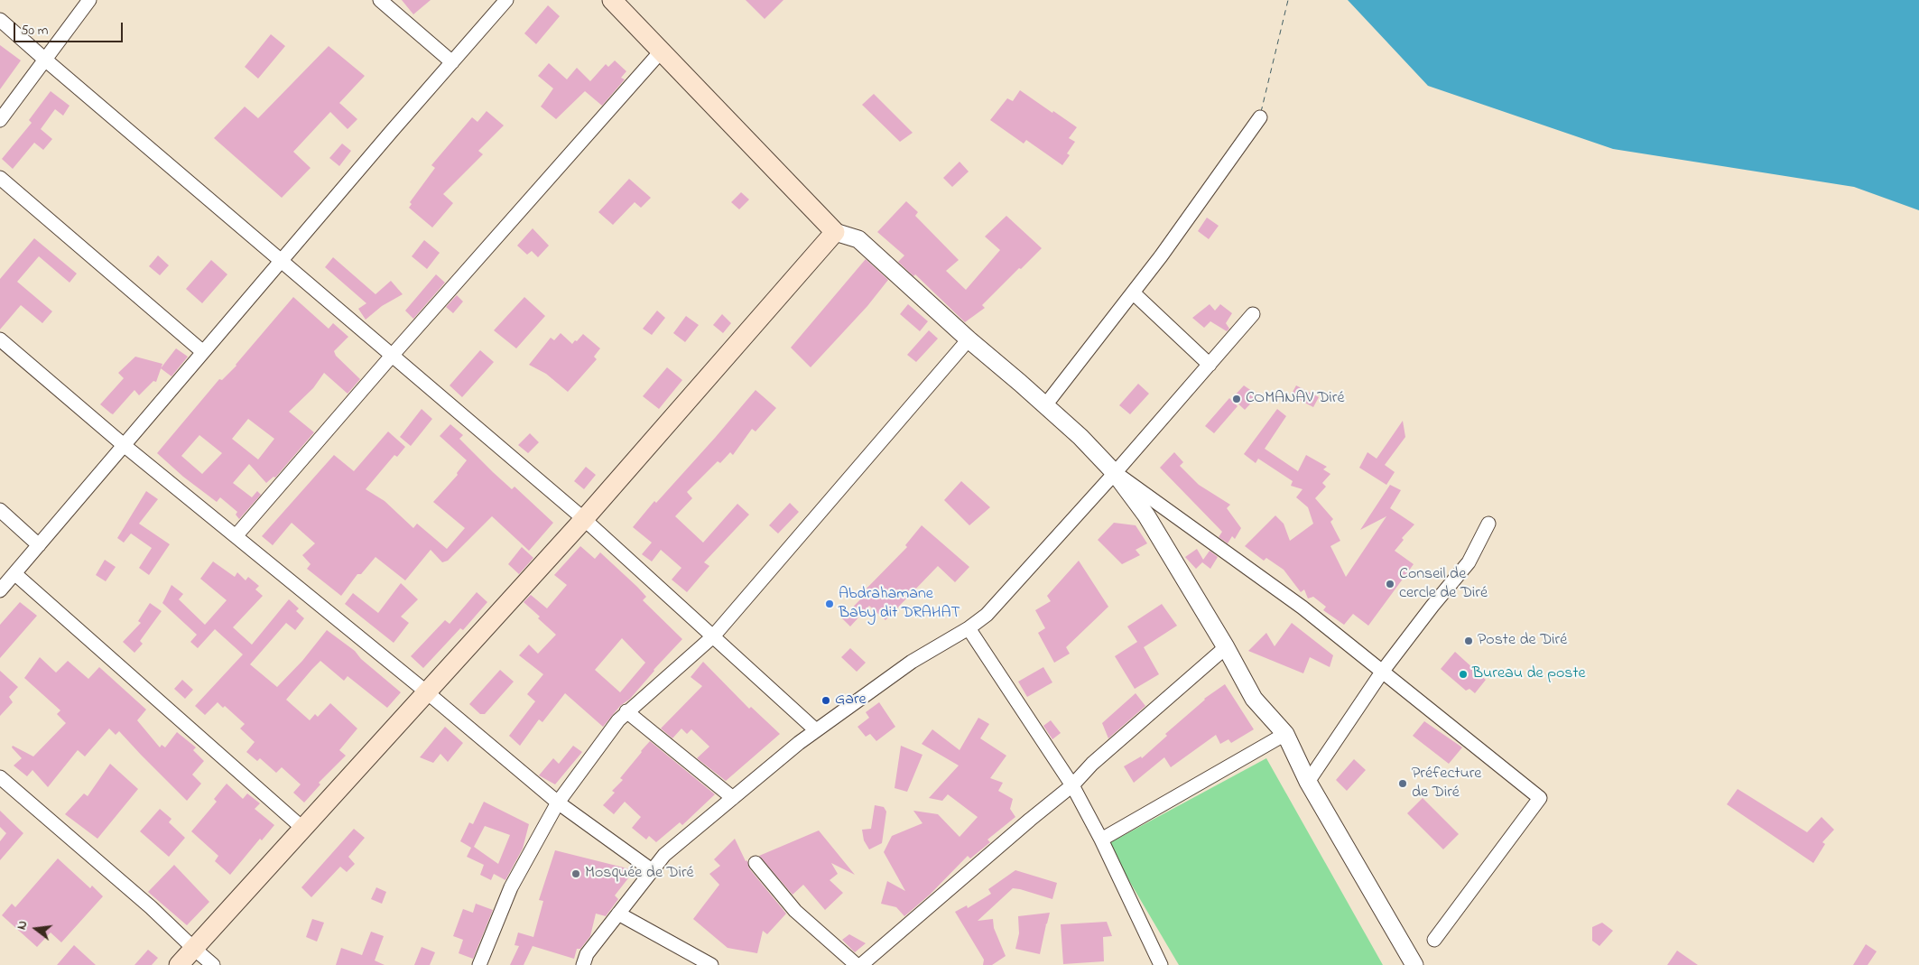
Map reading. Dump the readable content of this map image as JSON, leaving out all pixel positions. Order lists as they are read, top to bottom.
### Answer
{
  "places": [
    "COMANAV Diré",
    "Conseil de cercle de Diré",
    "Abdrahamane Baby dit DRAHAT",
    "Poste de Diré",
    "Bureau de poste",
    "Gare",
    "Préfecture de Diré",
    "Mosquée de Diré"
  ],
  "scale_bar": "50 m",
  "north": "left"
}
